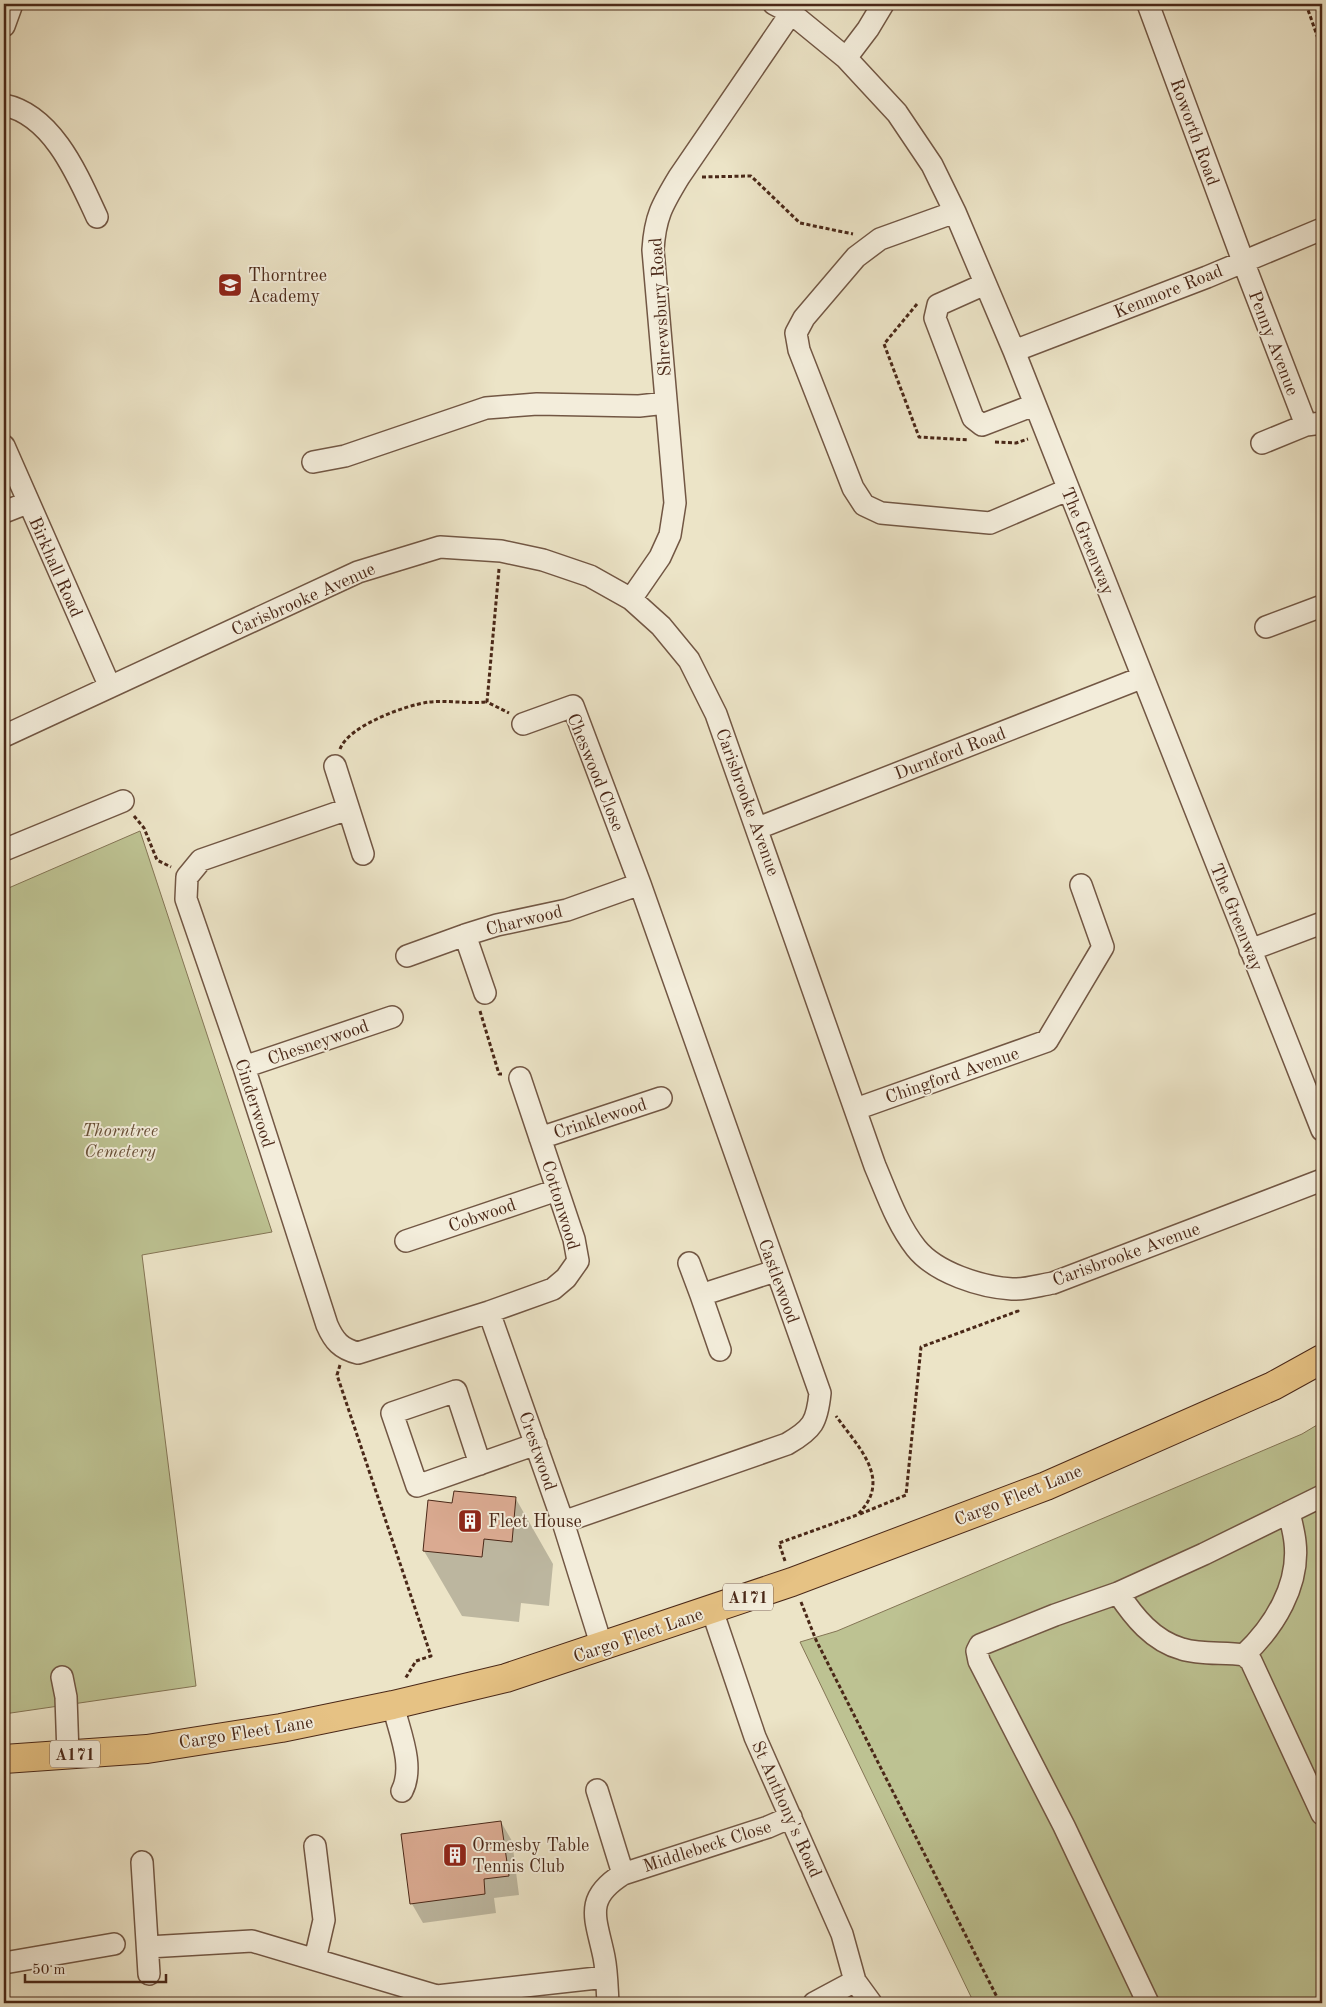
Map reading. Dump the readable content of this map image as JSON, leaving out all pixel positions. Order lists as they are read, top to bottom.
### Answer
{
  "streets": {
    "main road": ["Cargo Fleet Lane", "A171"],
    "street": [
      "Roworth Road",
      "Kenmore Road",
      "Shrewsbury Road",
      "Penny Avenue",
      "The Greenway",
      "Birkhall Road",
      "Carisbrooke Avenue",
      "Durnford Road",
      "Cheswood Close",
      "Charwood",
      "Chesneywood",
      "Chingford Avenue",
      "Cinderwood",
      "Crinklewood",
      "Cottonwood",
      "Cobwood",
      "Castlewood",
      "Crestwood",
      "St Anthony's Road",
      "Middlebeck Close"
    ]
  },
  "crossings": [
    ["Roworth Road", "Kenmore Road"],
    ["Roworth Road", "Penny Avenue"],
    ["Kenmore Road", "Penny Avenue"],
    ["Kenmore Road", "The Greenway"],
    ["Shrewsbury Road", "The Greenway"],
    ["Shrewsbury Road", "Carisbrooke Avenue"],
    ["The Greenway", "Durnford Road"],
    ["Birkhall Road", "Carisbrooke Avenue"],
    ["Carisbrooke Avenue", "Durnford Road"],
    ["Carisbrooke Avenue", "Chingford Avenue"],
    ["Cheswood Close", "Charwood"],
    ["Cheswood Close", "Castlewood"],
    ["Charwood", "Castlewood"],
    ["Chesneywood", "Cinderwood"],
    ["Crinklewood", "Cottonwood"],
    ["Cottonwood", "Cobwood"],
    ["Cottonwood", "Crestwood"],
    ["Crestwood", "Cargo Fleet Lane"],
    ["Cargo Fleet Lane", "St Anthony's Road"],
    ["St Anthony's Road", "Middlebeck Close"]
  ],
  "parks": ["Thorntree Cemetery"],
  "places": {
    "school or university": ["Thorntree Academy"],
    "building": ["Fleet House", "Ormesby Table Tennis Club"]
  },
  "scale_bar": "50 m"
}
